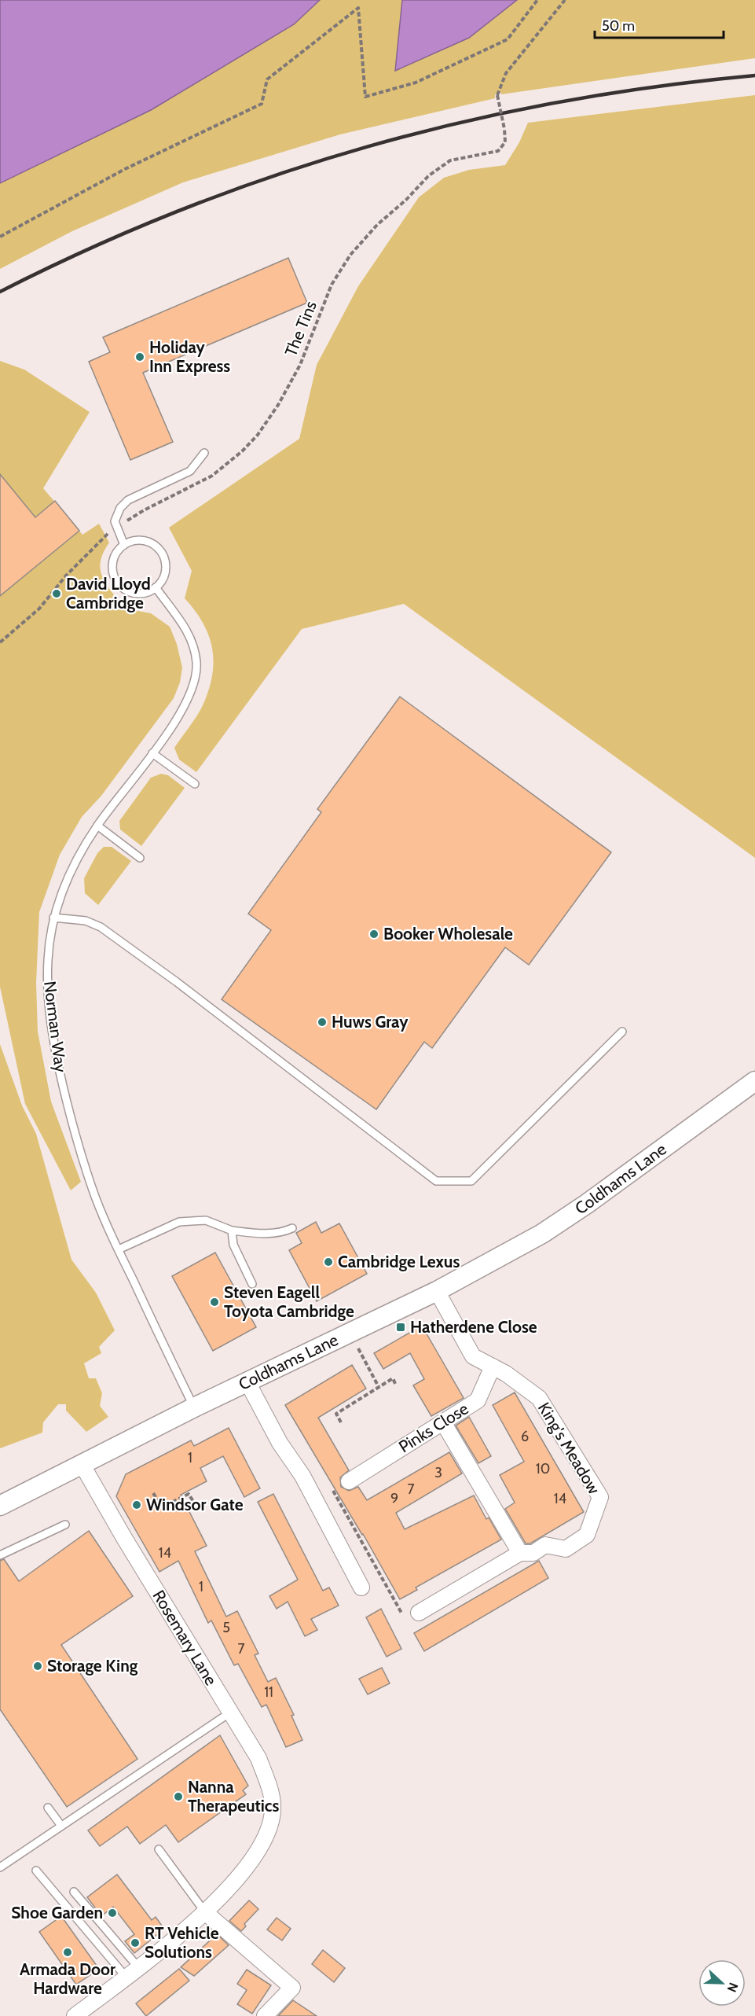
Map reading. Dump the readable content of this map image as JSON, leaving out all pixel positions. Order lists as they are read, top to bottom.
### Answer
{
  "streets": {
    "street": [
      "Coldhams Lane",
      "Pinks Close",
      "King's Meadow",
      "Rosemary Lane"
    ],
    "lane": ["Norman Way"],
    "path": ["The Tins"]
  },
  "crossings": [
    ["Norman Way", "Coldhams Lane"],
    ["Coldhams Lane", "Rosemary Lane"],
    ["Pinks Close", "King's Meadow"]
  ],
  "places": {
    "other": [
      "Holiday Inn Express",
      "David Lloyd Cambridge",
      "Booker Wholesale",
      "Huws Gray",
      "Cambridge Lexus",
      "Steven Eagell Toyota Cambridge",
      "Windsor Gate",
      "Storage King",
      "Nanna Therapeutics",
      "Shoe Garden",
      "RT Vehicle Solutions",
      "Armada Door Hardware"
    ],
    "transit": ["Hatherdene Close"]
  },
  "house_numbers": [
    "6",
    "1",
    "10",
    "3",
    "7",
    "9",
    "14",
    "14",
    "1",
    "5",
    "7",
    "11"
  ],
  "scale_bar": "50 m",
  "north": "right"
}
